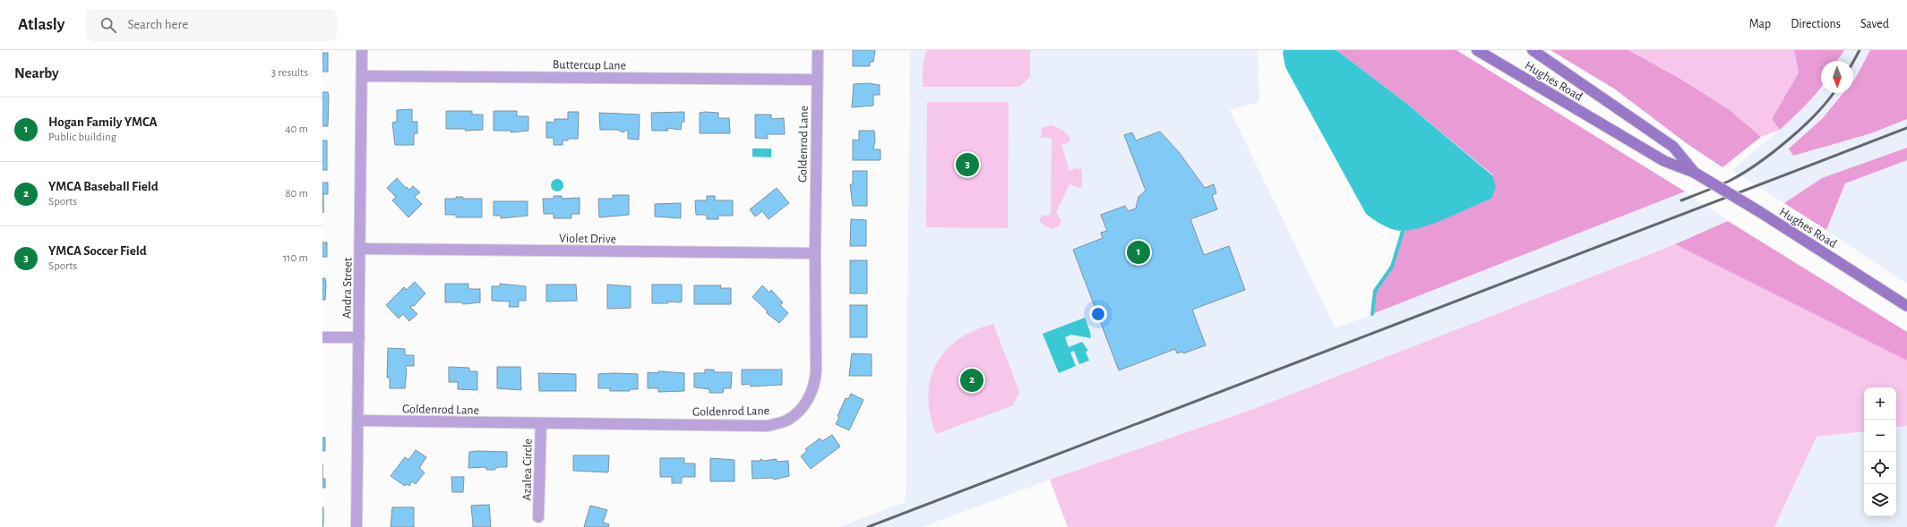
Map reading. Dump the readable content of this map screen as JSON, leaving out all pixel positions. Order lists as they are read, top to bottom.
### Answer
{
  "streets": {
    "main road": ["Hughes Road"],
    "street": [
      "Buttercup Lane",
      "Goldenrod Lane",
      "Violet Drive",
      "Andra Street",
      "Azalea Circle"
    ]
  },
  "crossings": [
    ["Buttercup Lane", "Goldenrod Lane"],
    ["Buttercup Lane", "Andra Street"],
    ["Goldenrod Lane", "Violet Drive"],
    ["Goldenrod Lane", "Andra Street"],
    ["Goldenrod Lane", "Azalea Circle"],
    ["Violet Drive", "Andra Street"]
  ],
  "north": "bottom",
  "page": {
    "header": "Atlasly",
    "search": "Search here",
    "nav": ["Map", "Directions", "Saved"],
    "heading": ["Nearby", "3 results"],
    "list": [
      {
        "mark": "1",
        "name": "Hogan Family YMCA",
        "note": "Public building",
        "value": "40 m"
      },
      {
        "mark": "2",
        "name": "YMCA Baseball Field",
        "note": "Sports",
        "value": "80 m"
      },
      {
        "mark": "3",
        "name": "YMCA Soccer Field",
        "note": "Sports",
        "value": "110 m"
      }
    ],
    "pins": ["3", "1", "2"],
    "map_buttons": ["+", "−"]
  }
}
